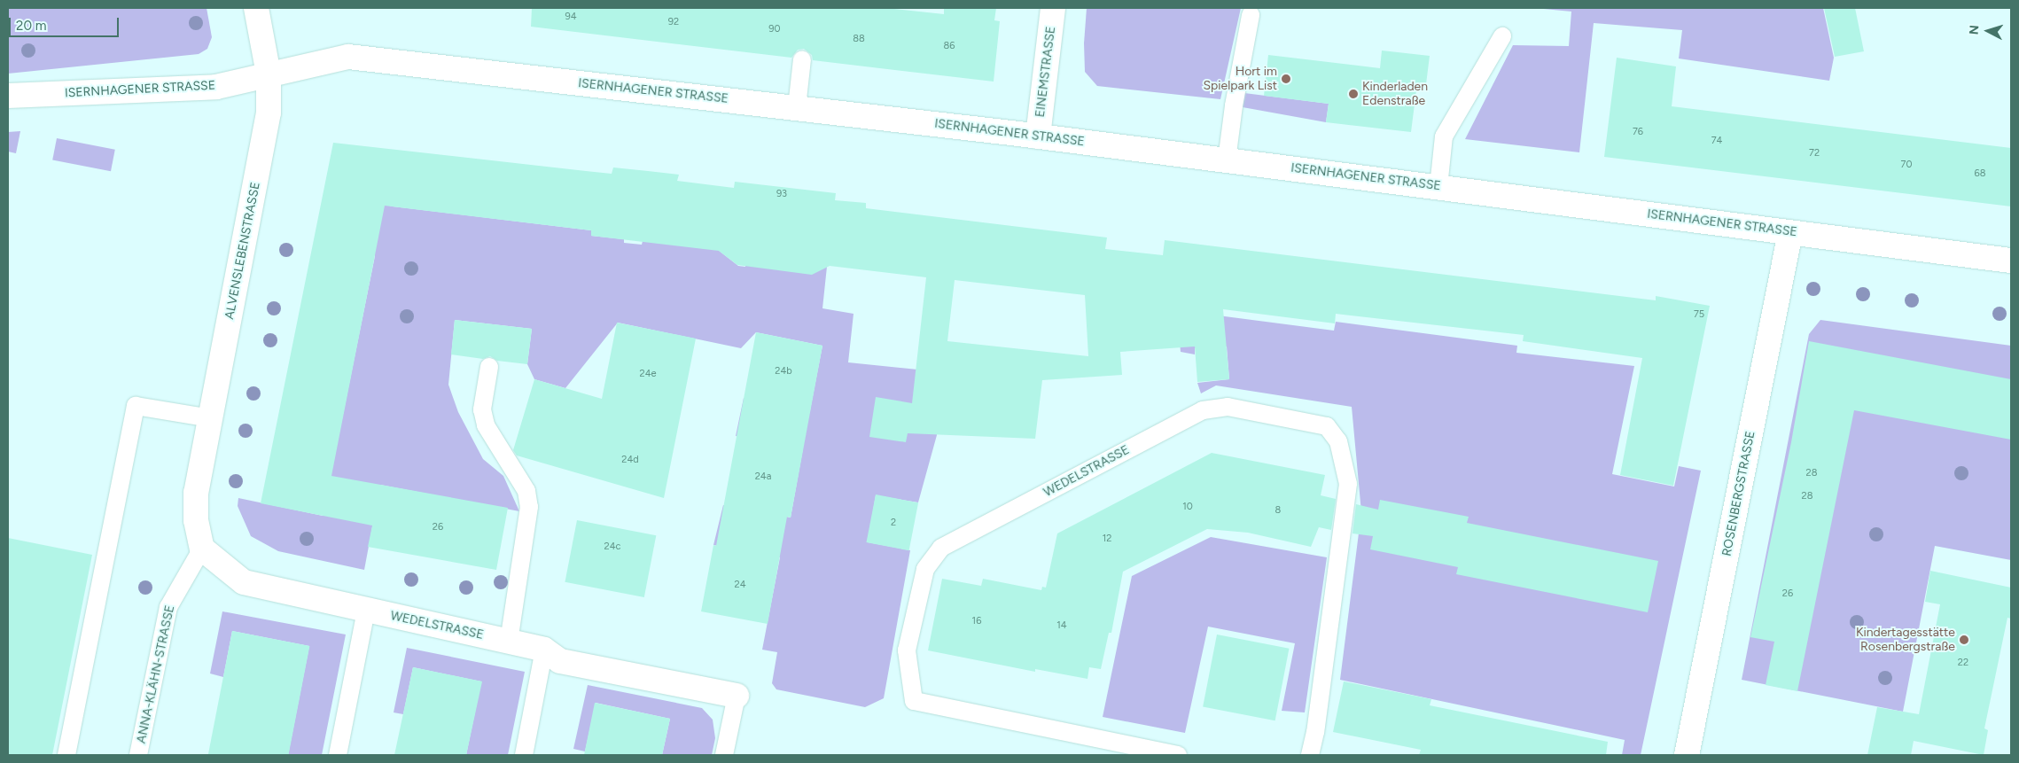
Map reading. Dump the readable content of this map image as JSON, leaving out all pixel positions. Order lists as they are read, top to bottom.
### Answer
{
  "streets": {
    "street": [
      "EINEMSTRASSE",
      "ISERNHAGENER STRASSE",
      "ALVENSLEBENSTRASSE",
      "WEDELSTRASSE",
      "ROSENBERGSTRASSE"
    ],
    "lane": ["ANNA-KLÄHN-STRASSE"]
  },
  "crossings": [
    ["EINEMSTRASSE", "ISERNHAGENER STRASSE"],
    ["ISERNHAGENER STRASSE", "ALVENSLEBENSTRASSE"],
    ["ISERNHAGENER STRASSE", "ROSENBERGSTRASSE"],
    ["ALVENSLEBENSTRASSE", "WEDELSTRASSE"],
    ["ALVENSLEBENSTRASSE", "ANNA-KLÄHN-STRASSE"],
    ["WEDELSTRASSE", "ANNA-KLÄHN-STRASSE"]
  ],
  "places": ["Hort im Spielpark List", "Kinderladen Edenstraße", "Kindertagesstätte Rosenbergstraße"],
  "house_numbers": [
    "94",
    "92",
    "90",
    "88",
    "86",
    "76",
    "74",
    "72",
    "70",
    "68",
    "93",
    "75",
    "24b",
    "24e",
    "24d",
    "28",
    "24a",
    "28",
    "10",
    "8",
    "2",
    "26",
    "12",
    "24c",
    "24",
    "26",
    "16",
    "14",
    "22"
  ],
  "scale_bar": "20 m",
  "north": "left"
}
